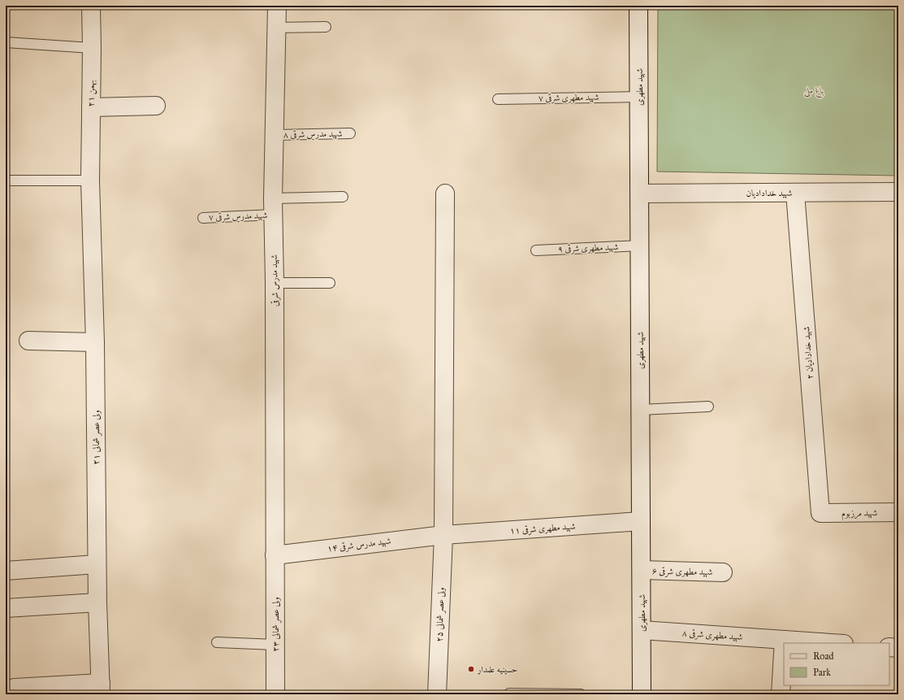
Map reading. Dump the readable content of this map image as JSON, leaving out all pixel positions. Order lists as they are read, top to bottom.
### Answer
{
  "streets": {
    "street": [
      "شهید مطهری",
      "بهمن ۲۱",
      "شهید خدادادیان",
      "شهید مدرس شرقی",
      "شهید خدادادیان ۲",
      "ولی عصر شمالی ۲۱",
      "شهید مرزبوم",
      "شهید مطهری شرقی ۱۱",
      "شهید مدرس شرقی ۱۴",
      "شهید مطهری شرقی ۶",
      "ولی عصر شمالی ۲۵",
      "ولی عصر شمالی ۲۳",
      "شهید مطهری شرقی ۸"
    ],
    "lane": [
      "شهید مطهری شرقی ۷",
      "شهید مدرس شرقی ۸",
      "شهید مدرس شرقی ۷",
      "شهید مطهری شرقی ۹"
    ]
  },
  "crossings": [
    ["شهید مطهری", "شهید مطهری شرقی ۷"],
    ["شهید مطهری", "شهید خدادادیان"],
    ["شهید مطهری", "شهید مطهری شرقی ۹"],
    ["شهید مطهری", "شهید مطهری شرقی ۱۱"],
    ["شهید مطهری", "شهید مطهری شرقی ۶"],
    ["شهید مطهری", "شهید مطهری شرقی ۸"],
    ["بهمن ۲۱", "ولی عصر شمالی ۲۱"],
    ["شهید مدرس شرقی ۸", "شهید مدرس شرقی"],
    ["شهید خدادادیان", "شهید خدادادیان ۲"],
    ["شهید مدرس شرقی ۷", "شهید مدرس شرقی"],
    ["شهید مدرس شرقی", "شهید مدرس شرقی ۱۴"],
    ["شهید مدرس شرقی", "ولی عصر شمالی ۲۳"],
    ["شهید خدادادیان ۲", "شهید مرزبوم"],
    ["شهید مطهری شرقی ۱۱", "شهید مدرس شرقی ۱۴"],
    ["شهید مطهری شرقی ۱۱", "ولی عصر شمالی ۲۵"],
    ["شهید مدرس شرقی ۱۴", "ولی عصر شمالی ۲۵"],
    ["شهید مدرس شرقی ۱۴", "ولی عصر شمالی ۲۳"]
  ],
  "parks": ["باغ ملی"],
  "places": ["حسینیه علمدار"],
  "legend": ["Road", "Park"]
}
